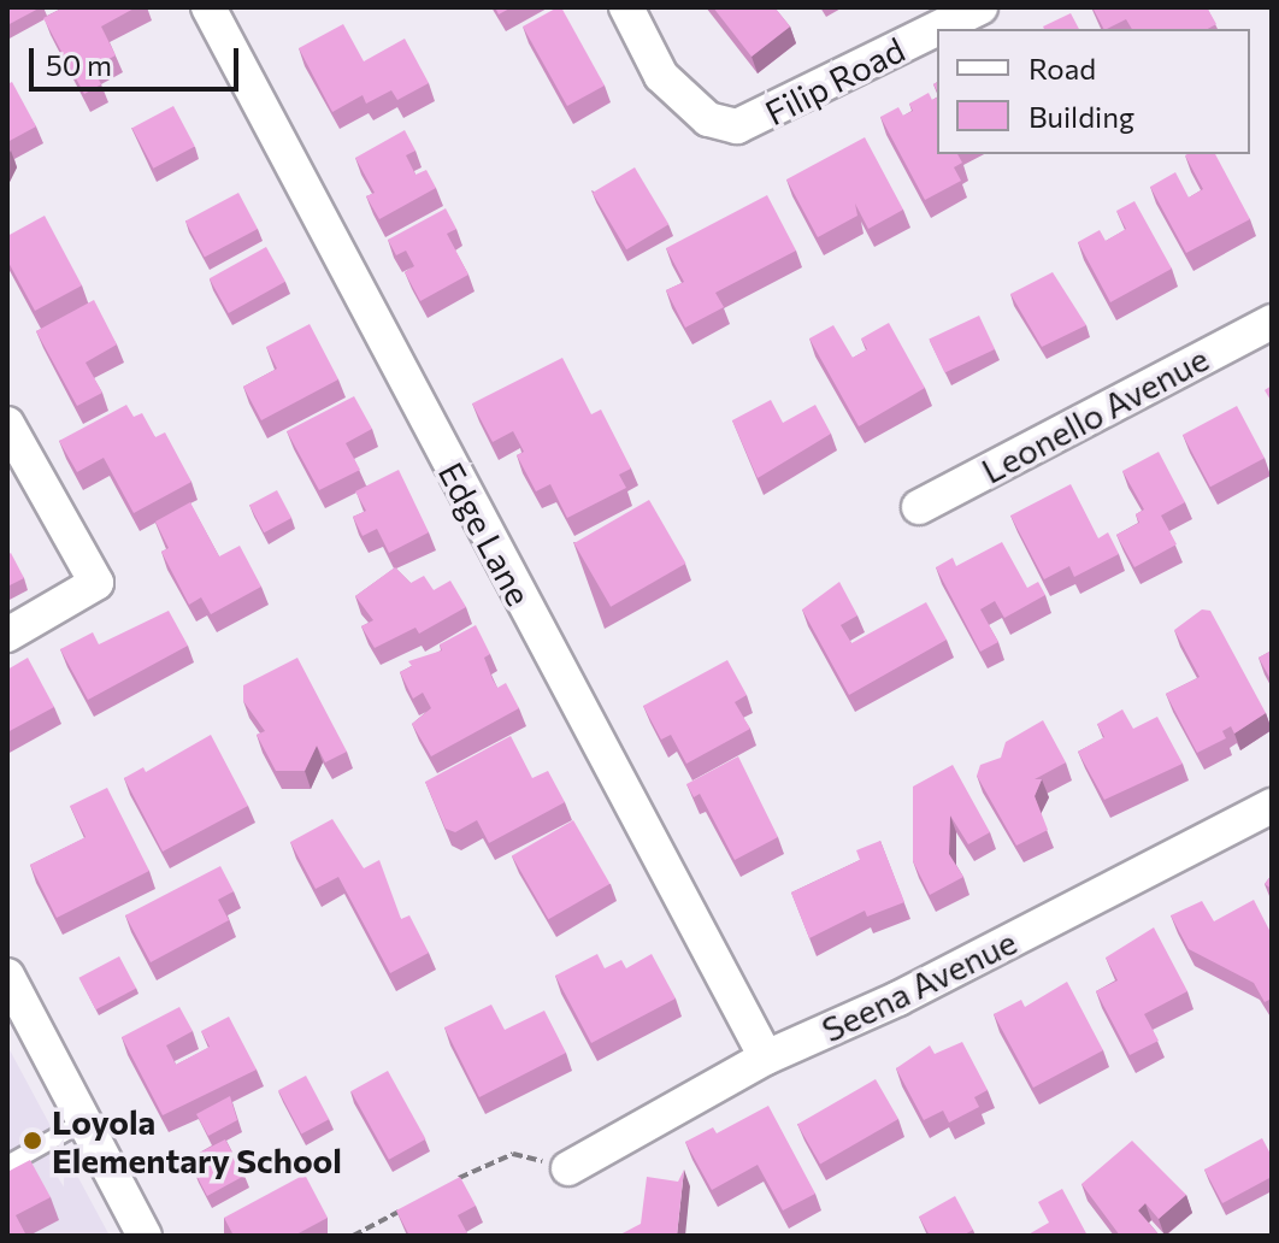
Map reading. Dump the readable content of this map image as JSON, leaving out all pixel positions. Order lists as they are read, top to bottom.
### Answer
{
  "streets": {
    "street": [
      "Filip Road",
      "Leonello Avenue",
      "Edge Lane",
      "Seena Avenue"
    ]
  },
  "crossings": [
    ["Edge Lane", "Seena Avenue"]
  ],
  "places": ["Loyola Elementary School"],
  "legend": ["Road", "Building"],
  "scale_bar": "50 m"
}
